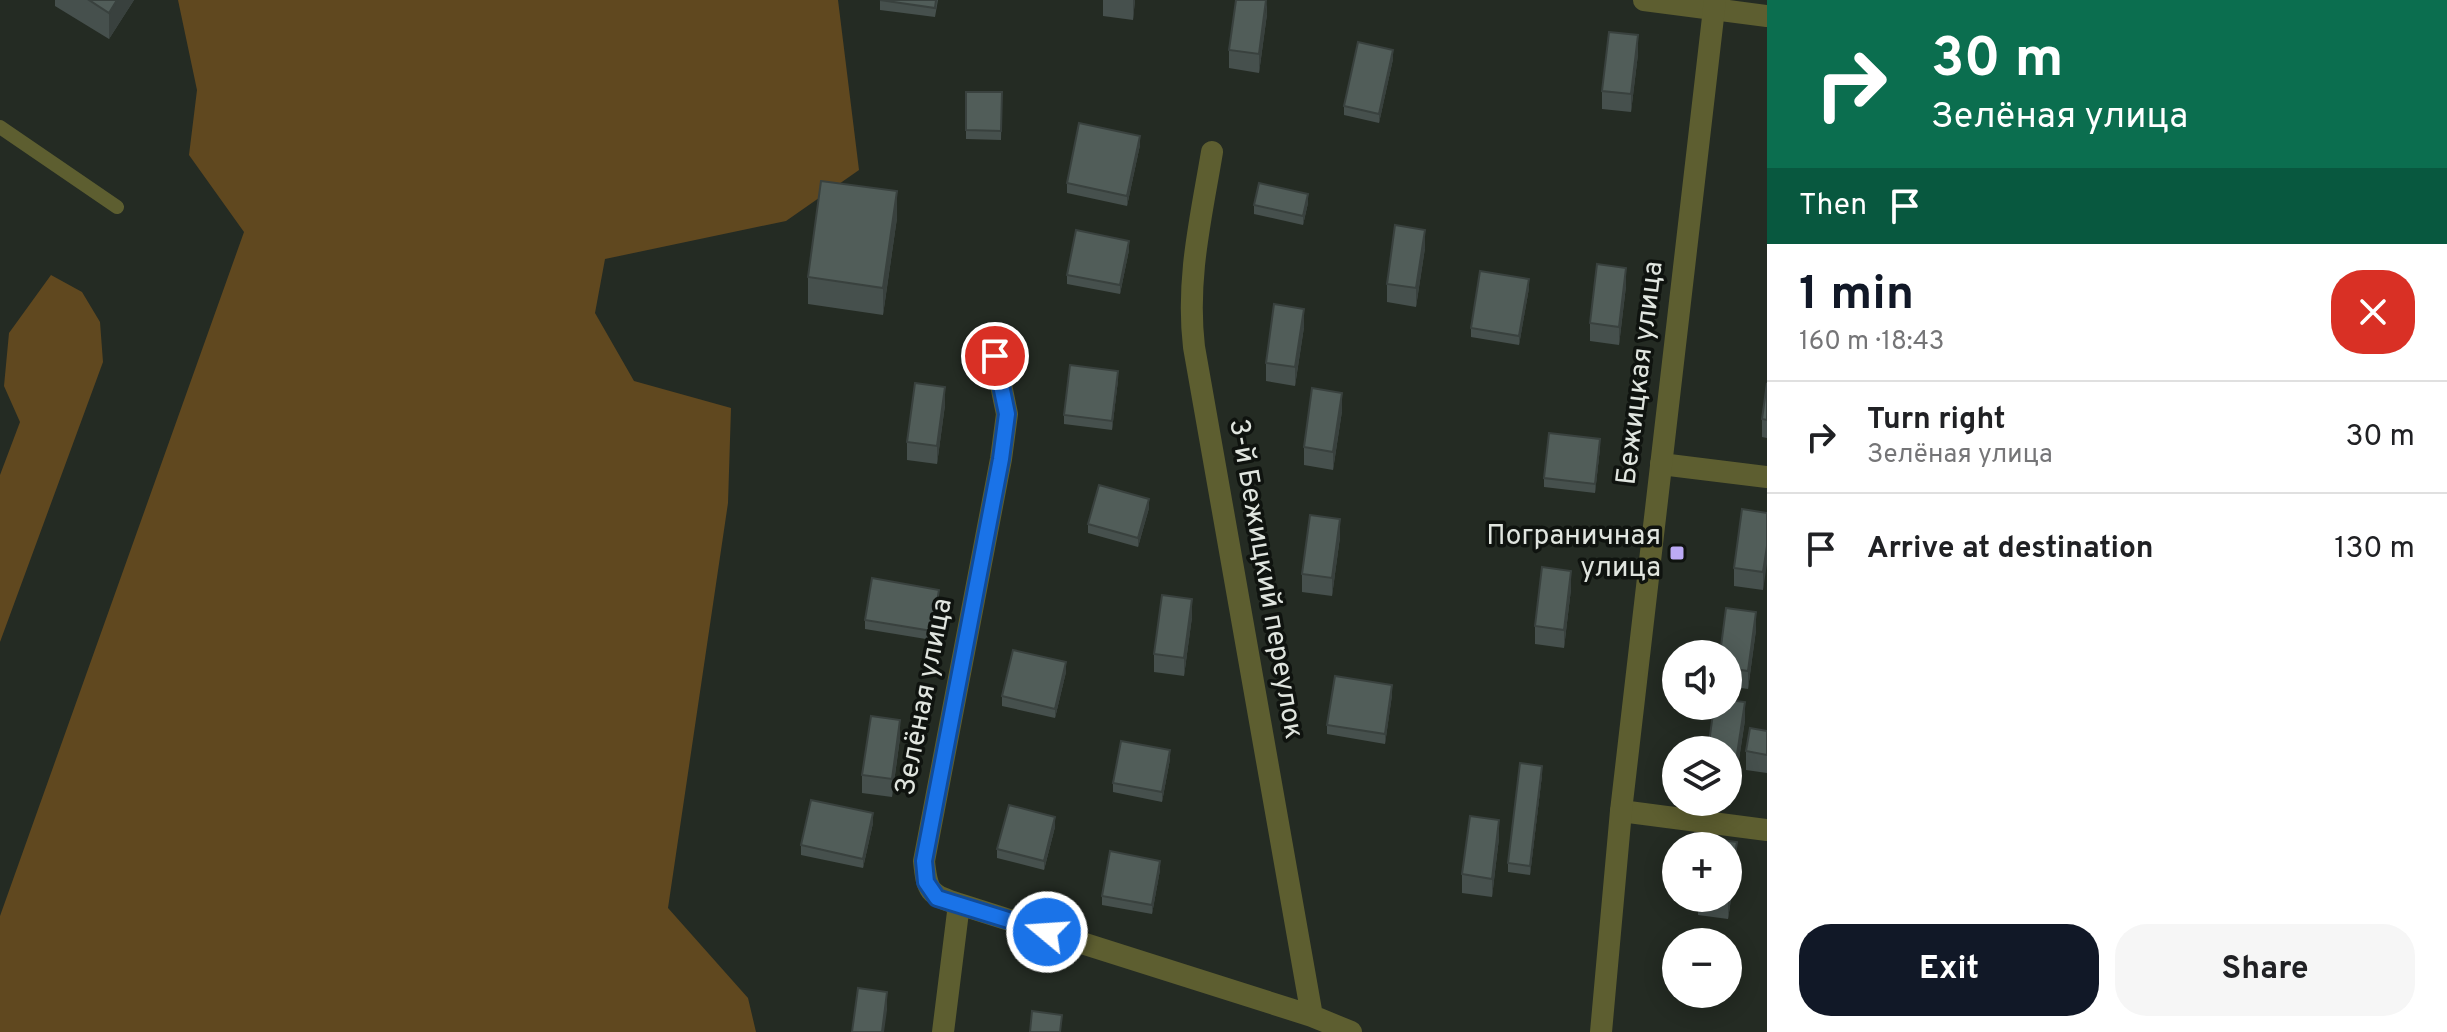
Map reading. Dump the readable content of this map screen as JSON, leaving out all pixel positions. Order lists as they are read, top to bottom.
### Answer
{
  "streets": {
    "street": ["Бежицкая улица", "3-й Бежицкий переулок", "Зелёная улица"]
  },
  "places": {
    "transit": ["Пограничная улица"]
  },
  "page": {
    "turn": ["30 m", "Зелёная улица"],
    "then": "Then",
    "heading": ["1 min", "160 m · 18:43"],
    "list": [
      {
        "name": "Turn right",
        "note": "Зелёная улица",
        "value": "30 m"
      },
      {
        "name": "Arrive at destination",
        "value": "130 m"
      }
    ],
    "map_buttons": ["+", "−"],
    "buttons": ["Exit", "Share"]
  }
}
